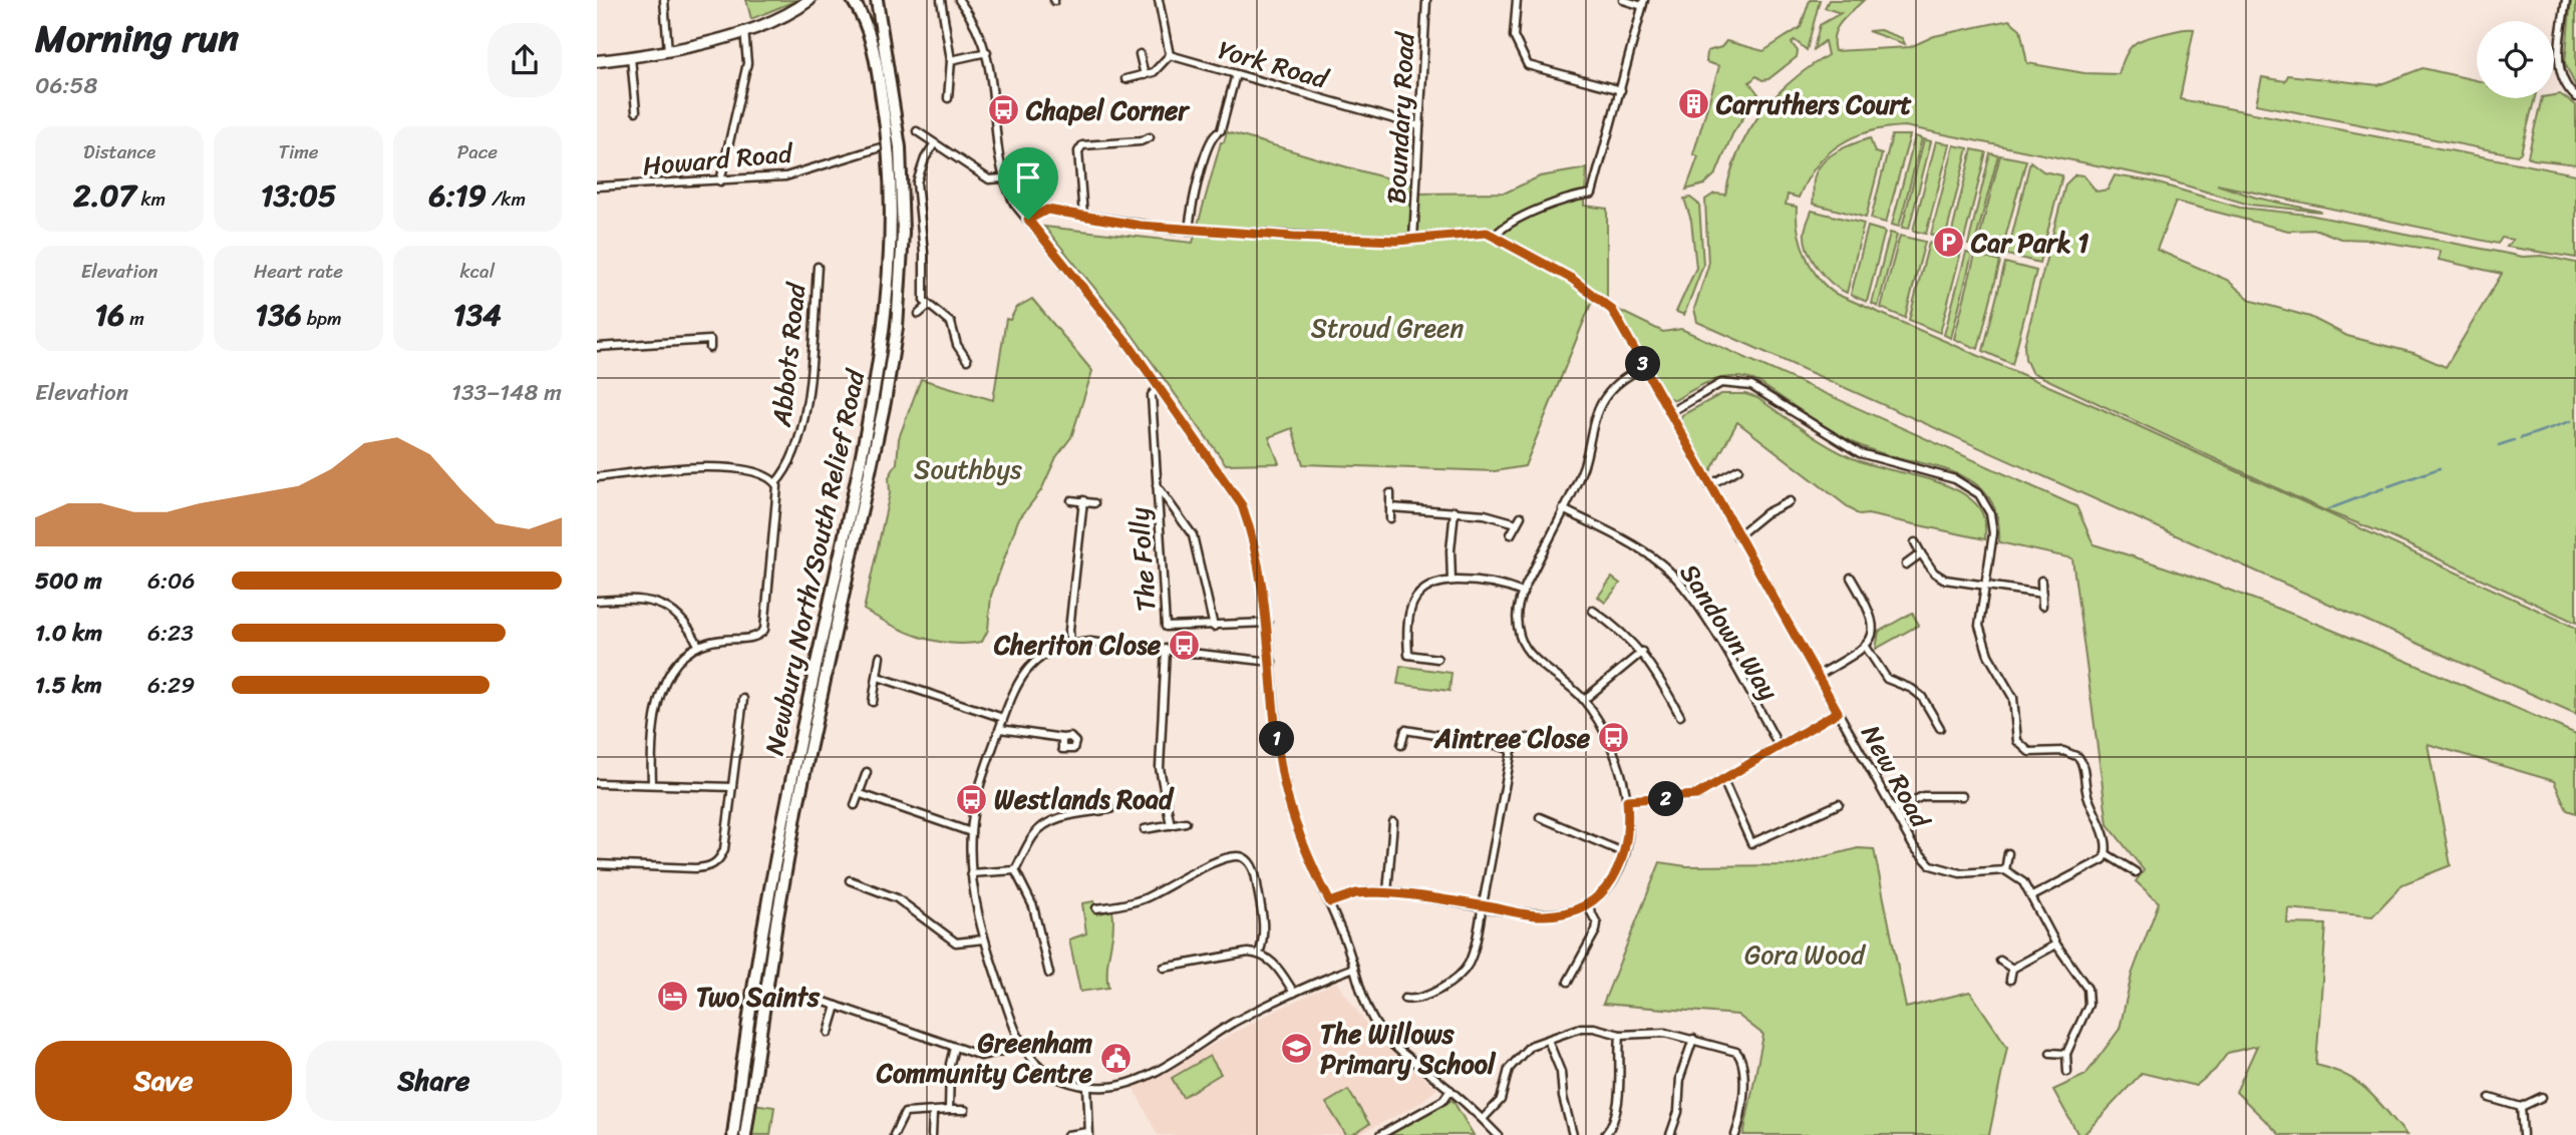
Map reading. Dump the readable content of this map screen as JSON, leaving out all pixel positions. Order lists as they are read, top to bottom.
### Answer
{
  "streets": {
    "highway": ["Newbury North/South Relief Road"],
    "street": [
      "York Road",
      "Boundary Road",
      "Howard Road",
      "Abbots Road",
      "The Folly",
      "Sandown Way",
      "New Road"
    ]
  },
  "crossings": [
    ["York Road", "Boundary Road"]
  ],
  "parks": ["Stroud Green", "Southbys", "Gora Wood"],
  "places": {
    "building": ["Carruthers Court"],
    "bus stop": [
      "Chapel Corner",
      "Cheriton Close",
      "Aintree Close",
      "Westlands Road"
    ],
    "parking": ["Car Park 1"],
    "hotel": ["Two Saints"],
    "school or university": ["The Willows Primary School"],
    "public building": ["Greenham Community Centre"]
  },
  "page": {
    "heading": ["Morning run", "06:58"],
    "stats": [
      ["Distance", "2.07 km"],
      ["Time", "13:05"],
      ["Pace", "6:19 /km"],
      ["Elevation", "16 m"],
      ["Heart rate", "136 bpm"],
      ["kcal", "134"]
    ],
    "pins": ["3", "1", "2"],
    "chart": ["Elevation", "133–148 m"],
    "list": [
      {
        "name": "500 m",
        "note": "6:06"
      },
      {
        "name": "1.0 km",
        "note": "6:23"
      },
      {
        "name": "1.5 km",
        "note": "6:29"
      }
    ],
    "buttons": ["Save", "Share"]
  }
}
